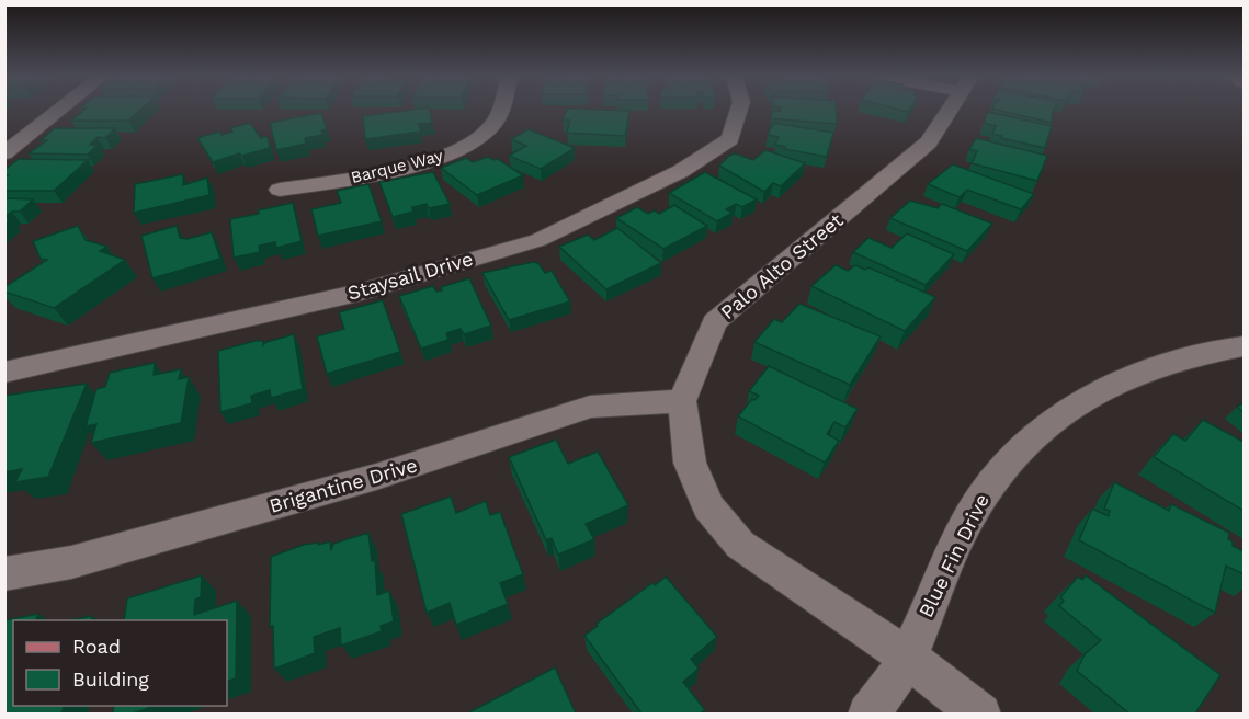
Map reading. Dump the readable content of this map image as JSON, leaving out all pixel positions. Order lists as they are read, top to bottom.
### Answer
{
  "streets": {
    "street": [
      "Barque Way",
      "Palo Alto Street",
      "Staysail Drive",
      "Brigantine Drive",
      "Blue Fin Drive"
    ]
  },
  "crossings": [
    ["Palo Alto Street", "Brigantine Drive"],
    ["Palo Alto Street", "Blue Fin Drive"]
  ],
  "legend": ["Road", "Building"]
}
